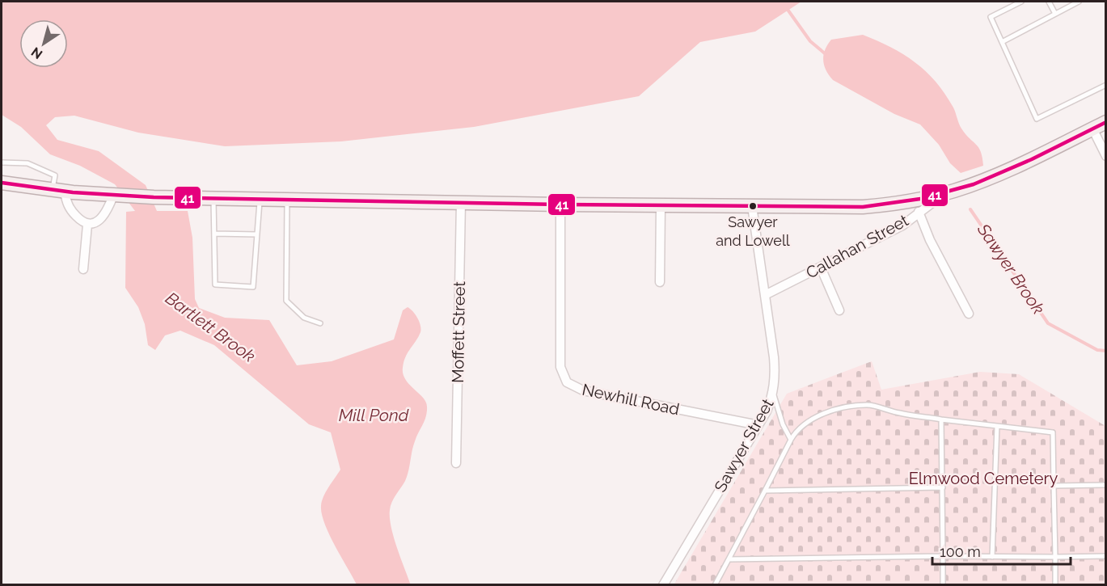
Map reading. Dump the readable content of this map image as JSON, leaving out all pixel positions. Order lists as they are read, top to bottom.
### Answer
{
  "streets": {
    "street": [
      "Callahan Street",
      "Moffett Street",
      "Newhill Road",
      "Sawyer Street"
    ]
  },
  "crossings": [
    ["Callahan Street", "Sawyer Street"],
    ["Newhill Road", "Sawyer Street"]
  ],
  "water": ["Sawyer Brook", "Bartlett Brook", "Mill Pond"],
  "parks": ["Elmwood Cemetery"],
  "places": ["Sawyer and Lowell"],
  "lines": ["transit line 41"],
  "scale_bar": "100 m",
  "north": "bottom left"
}
